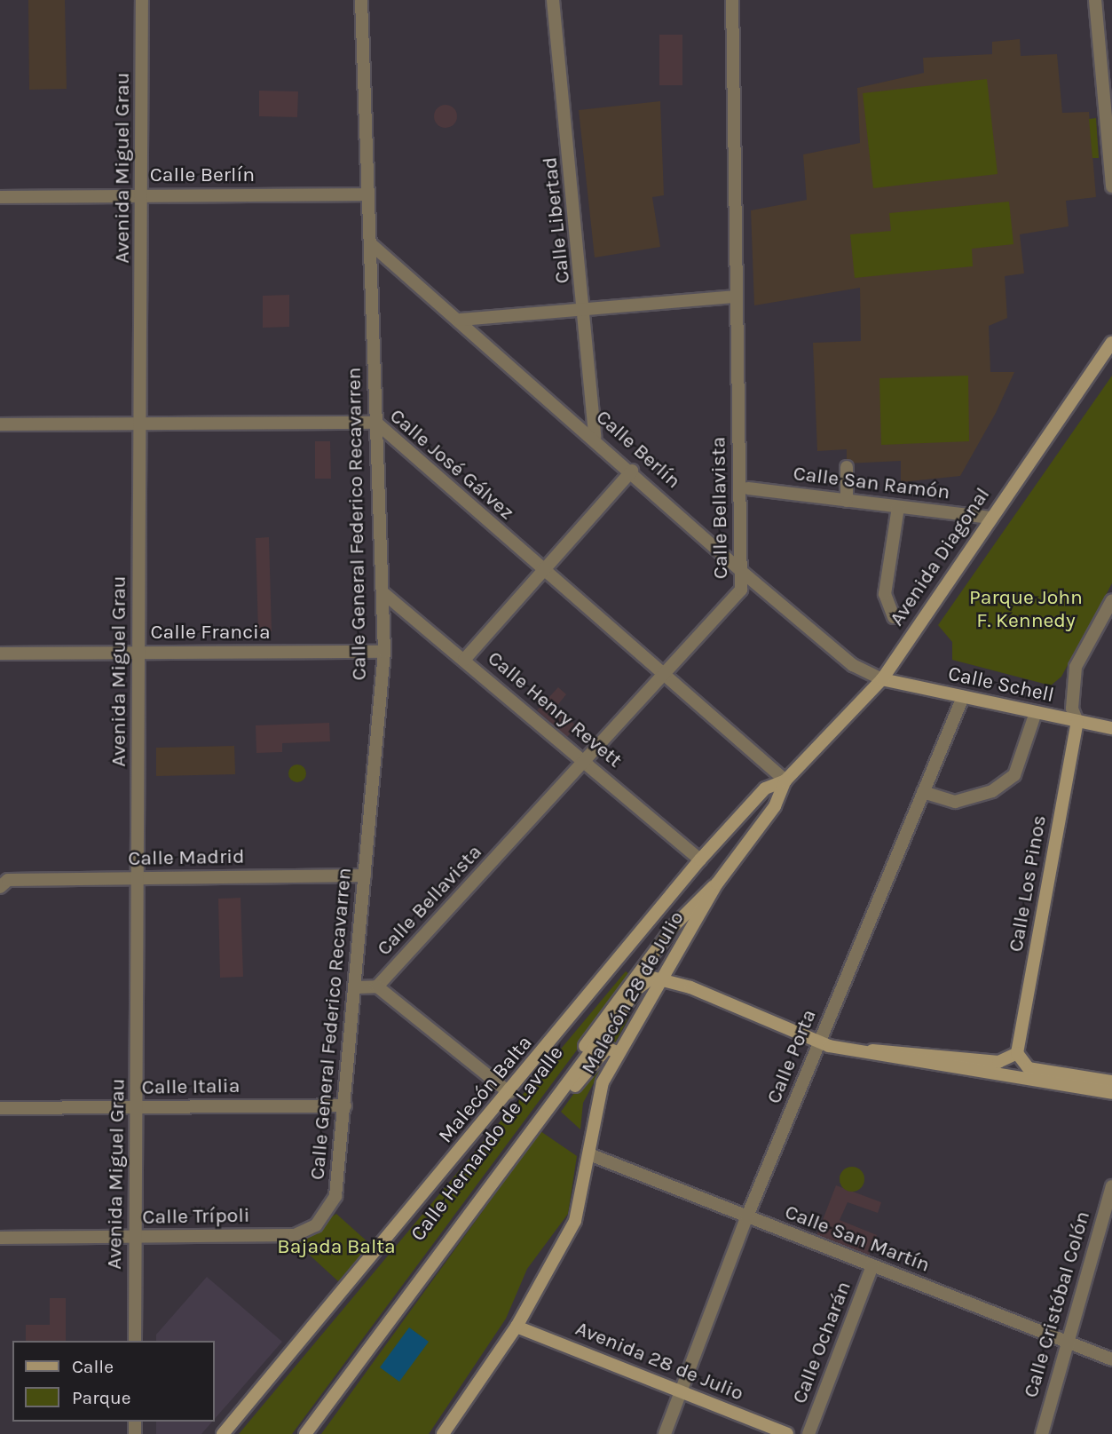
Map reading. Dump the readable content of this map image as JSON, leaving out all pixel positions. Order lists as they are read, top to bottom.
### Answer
{
  "streets": {
    "main road": [
      "Avenida Diagonal",
      "Calle Schell",
      "Calle Los Pinos",
      "Malecón 28 de Julio",
      "Malecón Balta",
      "Calle Hernando de Lavalle",
      "Avenida 28 de Julio"
    ],
    "street": [
      "Avenida Miguel Grau",
      "Calle Berlín",
      "Calle Libertad",
      "Calle José Gálvez",
      "Calle San Ramón",
      "Calle Bellavista",
      "Calle General Federico Recavarren",
      "Calle Francia",
      "Calle Henry Revett",
      "Calle Madrid",
      "Calle Porta",
      "Calle Italia",
      "Calle Trípoli",
      "Calle San Martín",
      "Calle Cristóbal Colón",
      "Calle Ocharán"
    ]
  },
  "crossings": [
    ["Avenida Miguel Grau", "Calle Berlín"],
    ["Avenida Miguel Grau", "Calle José Gálvez"],
    ["Avenida Miguel Grau", "Calle Francia"],
    ["Avenida Miguel Grau", "Calle Madrid"],
    ["Avenida Miguel Grau", "Calle Italia"],
    ["Avenida Miguel Grau", "Calle Trípoli"],
    ["Calle Berlín", "Calle Libertad"],
    ["Calle Berlín", "Calle Bellavista"],
    ["Calle Berlín", "Calle General Federico Recavarren"],
    ["Calle Berlín", "Avenida Diagonal"],
    ["Calle Berlín", "Calle Schell"],
    ["Calle José Gálvez", "Calle Bellavista"],
    ["Calle José Gálvez", "Calle General Federico Recavarren"],
    ["Calle José Gálvez", "Avenida Diagonal"],
    ["Calle José Gálvez", "Malecón 28 de Julio"],
    ["Calle José Gálvez", "Malecón Balta"],
    ["Calle San Ramón", "Avenida Diagonal"],
    ["Calle Bellavista", "Calle Henry Revett"],
    ["Calle General Federico Recavarren", "Calle Francia"],
    ["Calle General Federico Recavarren", "Calle Henry Revett"],
    ["Calle General Federico Recavarren", "Calle Madrid"],
    ["Calle General Federico Recavarren", "Calle Italia"],
    ["Calle General Federico Recavarren", "Calle Trípoli"],
    ["Avenida Diagonal", "Calle Schell"],
    ["Avenida Diagonal", "Malecón 28 de Julio"],
    ["Avenida Diagonal", "Malecón Balta"],
    ["Calle Schell", "Calle Los Pinos"],
    ["Calle Schell", "Calle Porta"],
    ["Calle Henry Revett", "Malecón Balta"],
    ["Malecón 28 de Julio", "Malecón Balta"],
    ["Malecón 28 de Julio", "Calle Hernando de Lavalle"],
    ["Malecón 28 de Julio", "Calle San Martín"],
    ["Malecón 28 de Julio", "Avenida 28 de Julio"],
    ["Calle Porta", "Calle San Martín"],
    ["Calle Porta", "Avenida 28 de Julio"],
    ["Calle San Martín", "Calle Cristóbal Colón"],
    ["Calle San Martín", "Calle Ocharán"]
  ],
  "parks": ["Parque John F. Kennedy", "Bajada Balta"],
  "legend": ["Calle", "Parque"]
}
